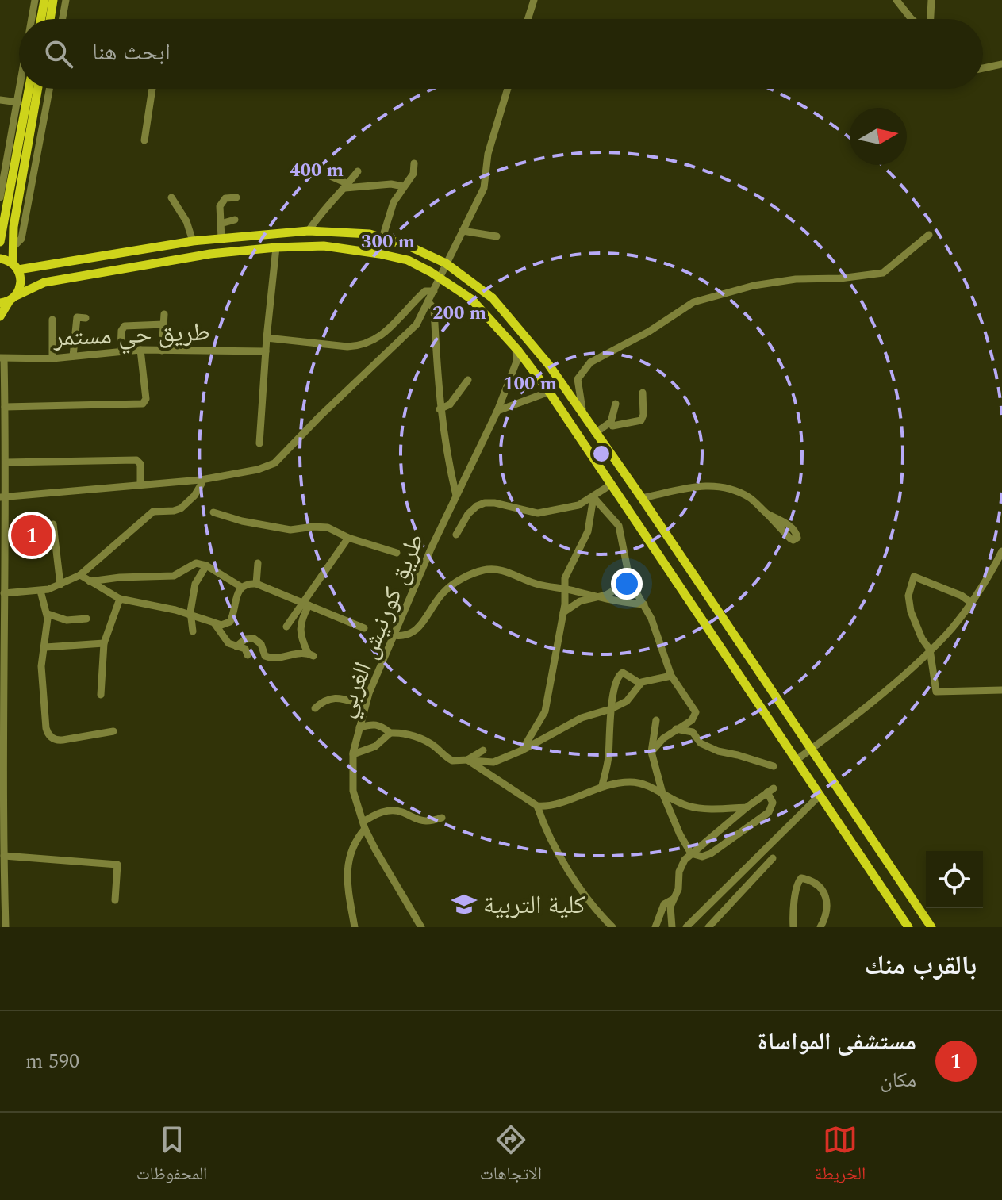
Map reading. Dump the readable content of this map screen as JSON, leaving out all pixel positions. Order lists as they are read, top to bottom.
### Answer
{
  "streets": {
    "street": ["طريق حي مستمر", "طريق كورنيش الغربي"]
  },
  "places": {
    "school or university": ["كلية التربية"]
  },
  "north": "right",
  "page": {
    "search": "ابحث هنا",
    "pins": "1",
    "heading": "بالقرب منك",
    "list": [
      {
        "mark": "1",
        "name": "مستشفى المواساة",
        "note": "مكان",
        "value": "590 m"
      }
    ],
    "nav": ["الخريطة", "الاتجاهات", "المحفوظات"]
  },
  "rings": [
    "400 m",
    "300 m",
    "200 m",
    "100 m"
  ]
}
